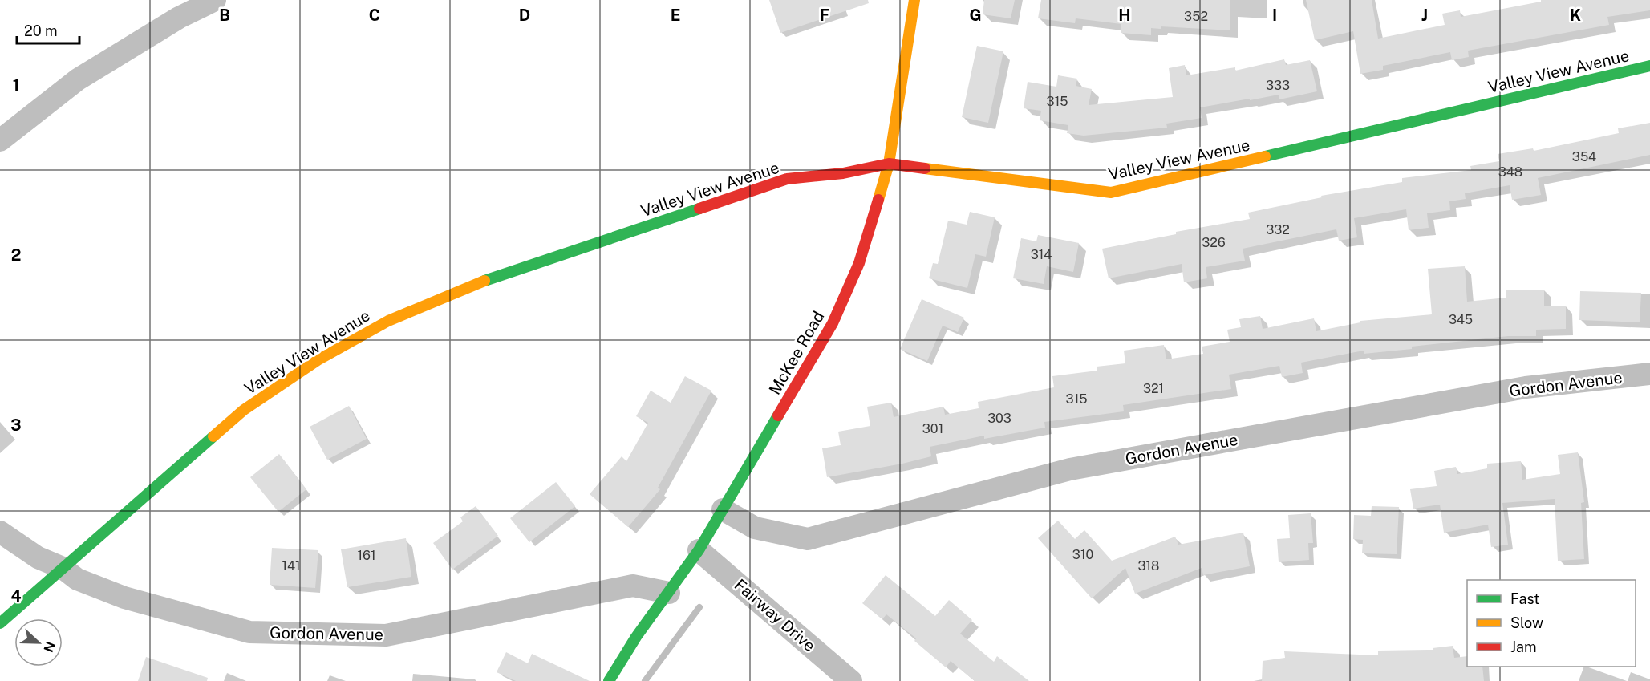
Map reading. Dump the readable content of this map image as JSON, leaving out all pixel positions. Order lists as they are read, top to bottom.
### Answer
{
  "streets": {
    "street": [
      "Valley View Avenue",
      "McKee Road",
      "Gordon Avenue",
      "Fairway Drive"
    ]
  },
  "crossings": [
    ["Valley View Avenue", "McKee Road"],
    ["Valley View Avenue", "Gordon Avenue"],
    ["McKee Road", "Gordon Avenue"],
    ["McKee Road", "Fairway Drive"]
  ],
  "house_numbers": [
    "352",
    "333",
    "315",
    "354",
    "348",
    "332",
    "326",
    "314",
    "345",
    "321",
    "315",
    "303",
    "301",
    "310",
    "161",
    "141",
    "318"
  ],
  "legend": ["Fast", "Slow", "Jam"],
  "scale_bar": "20 m",
  "north": "right",
  "grid": {
    "columns": [
      "B",
      "C",
      "D",
      "E",
      "F",
      "G",
      "H",
      "I",
      "J",
      "K"
    ],
    "rows": [
      "1",
      "2",
      "3",
      "4"
    ]
  }
}
